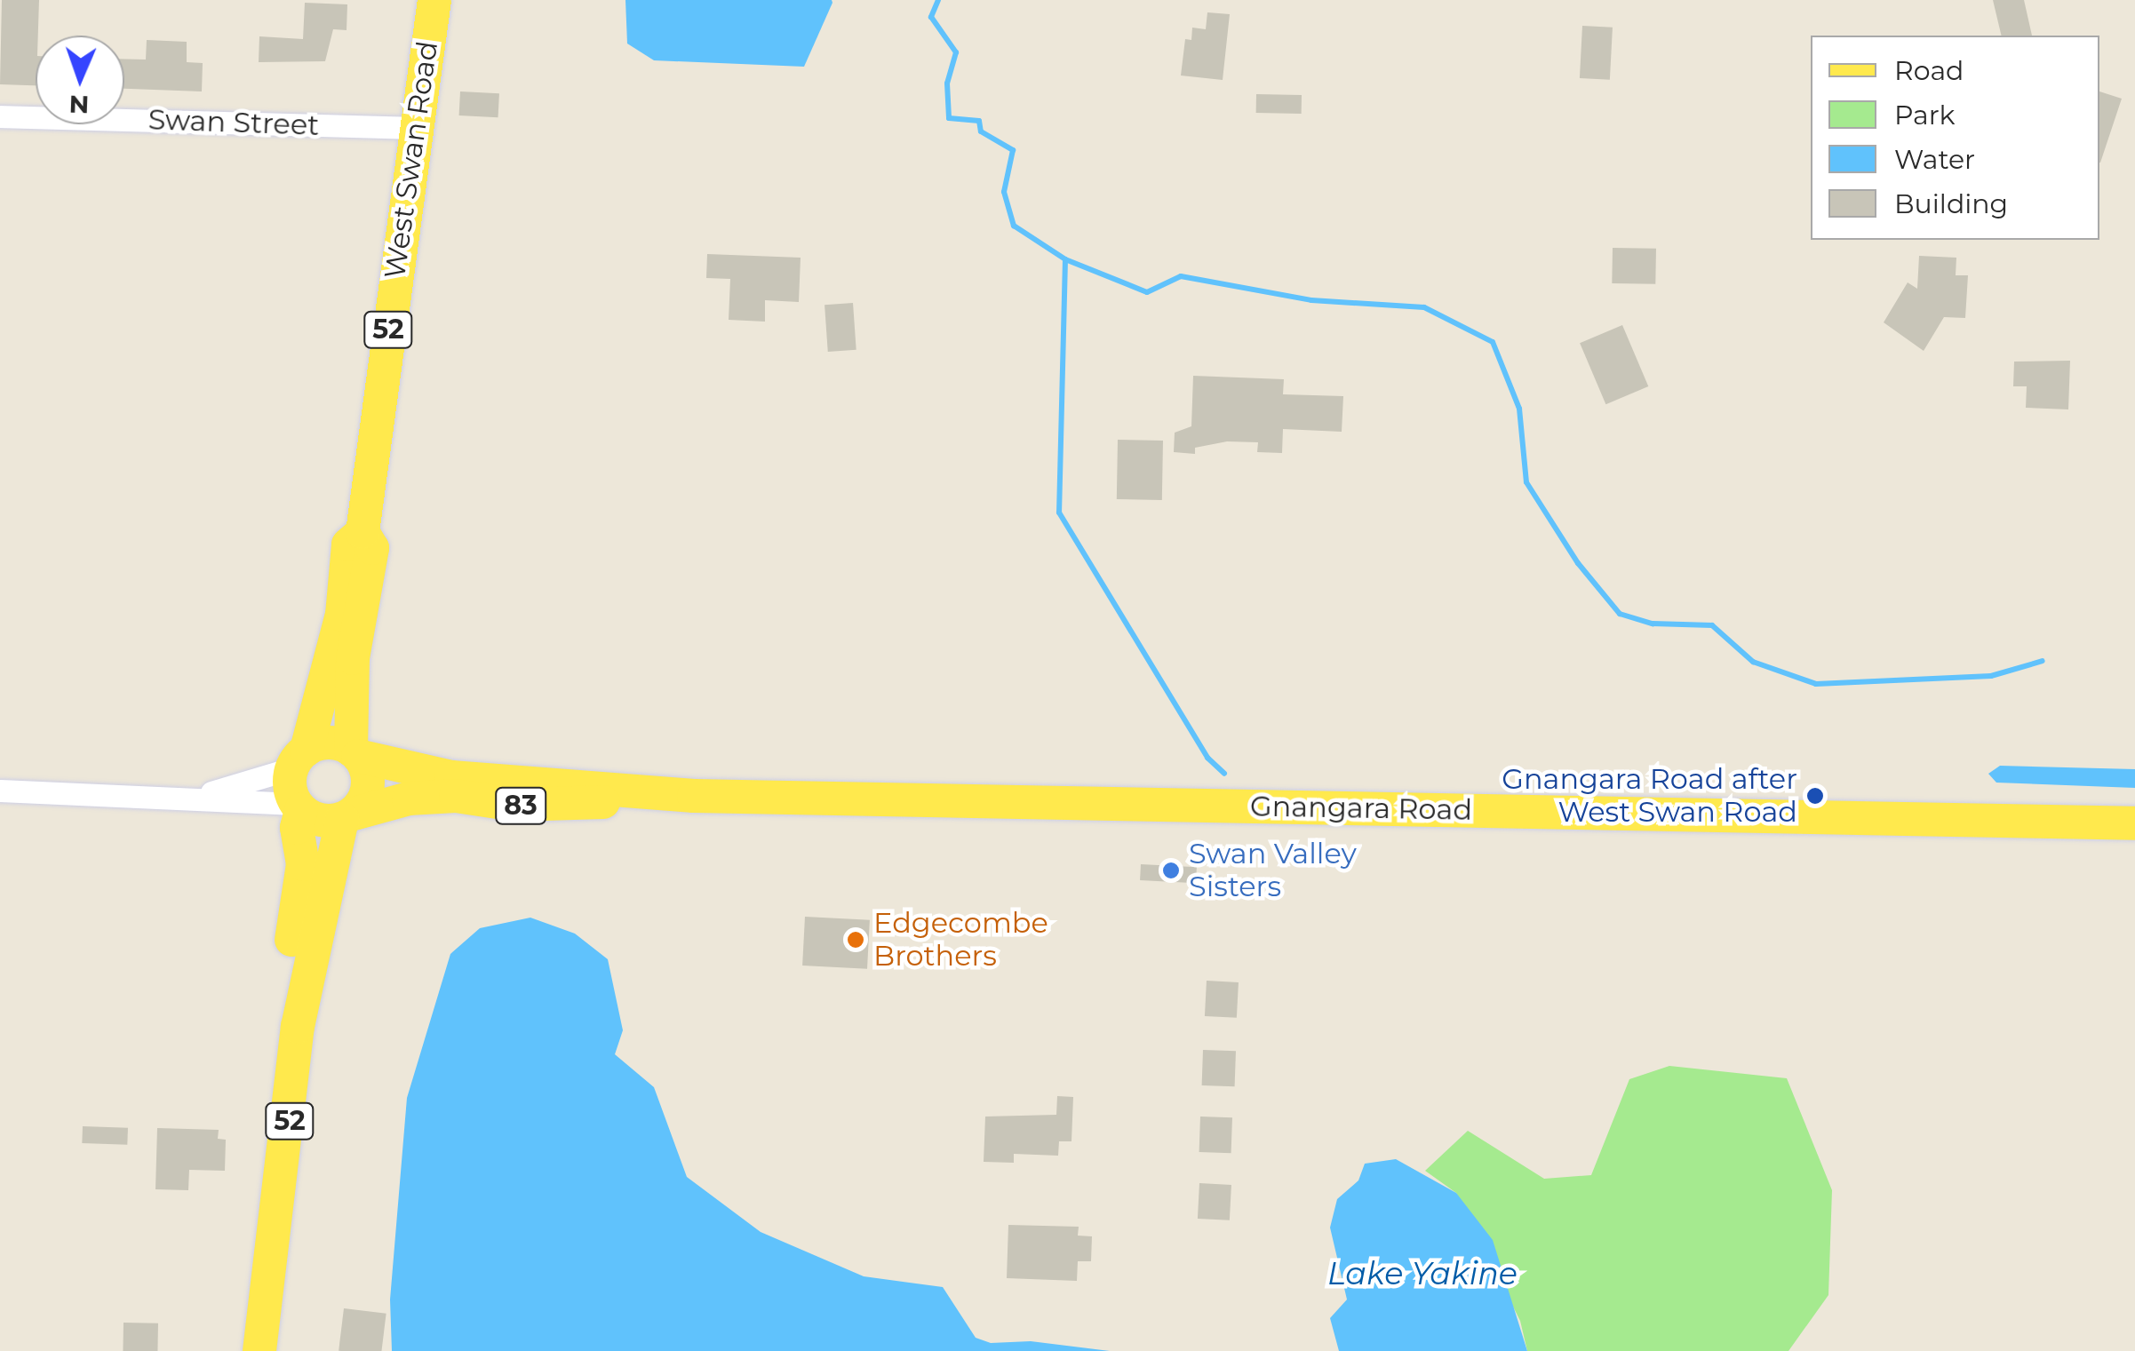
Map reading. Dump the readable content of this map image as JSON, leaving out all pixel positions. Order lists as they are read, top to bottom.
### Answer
{
  "streets": {
    "main road": [
      "West Swan Road",
      "52",
      "83",
      "Gnangara Road"
    ],
    "street": ["Swan Street"]
  },
  "crossings": [
    ["Swan Street", "West Swan Road"],
    ["West Swan Road", "52"],
    ["West Swan Road", "Gnangara Road"],
    ["52", "Gnangara Road"]
  ],
  "water": ["Lake Yakine"],
  "places": ["Gnangara Road after West Swan Road", "Swan Valley Sisters", "Edgecombe Brothers"],
  "legend": [
    "Road",
    "Park",
    "Water",
    "Building"
  ],
  "north": "bottom"
}
